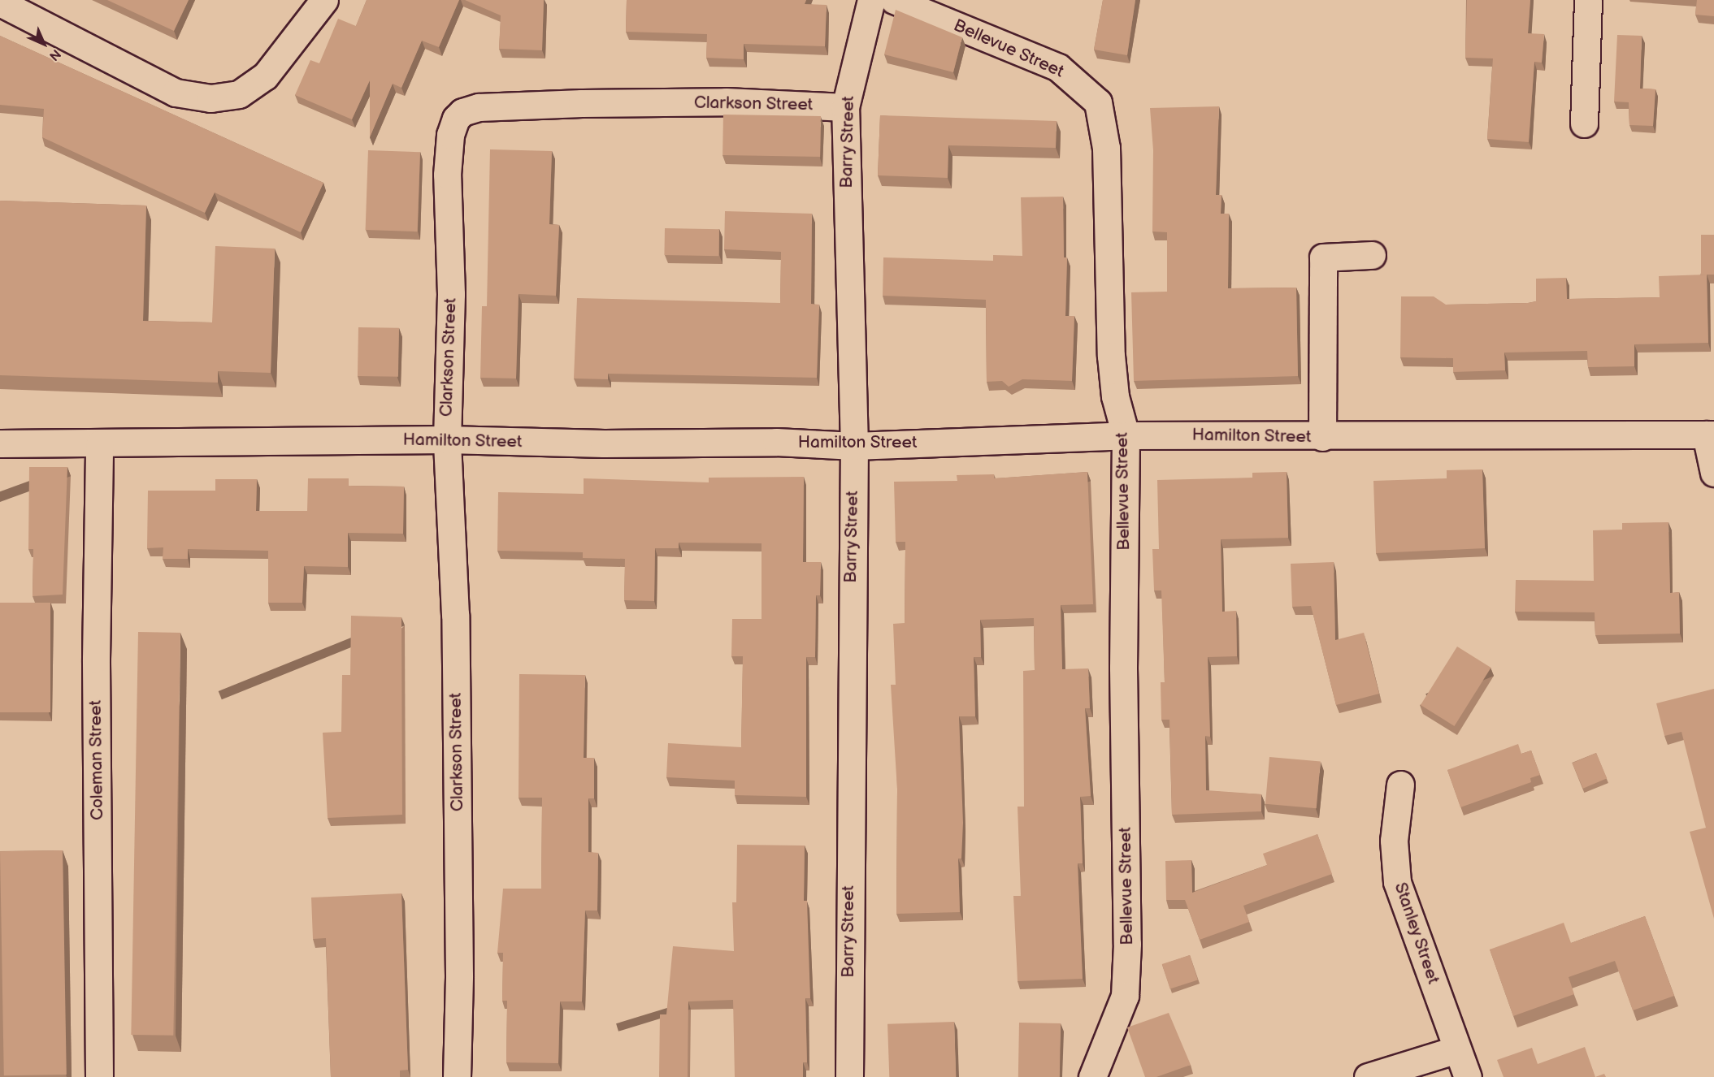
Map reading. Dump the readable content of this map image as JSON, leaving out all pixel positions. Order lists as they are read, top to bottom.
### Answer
{
  "streets": {
    "street": [
      "Bellevue Street",
      "Clarkson Street",
      "Barry Street",
      "Hamilton Street",
      "Coleman Street",
      "Stanley Street"
    ]
  },
  "crossings": [
    ["Bellevue Street", "Hamilton Street"],
    ["Clarkson Street", "Barry Street"],
    ["Clarkson Street", "Hamilton Street"],
    ["Barry Street", "Hamilton Street"],
    ["Hamilton Street", "Coleman Street"]
  ],
  "north": "bottom right"
}
